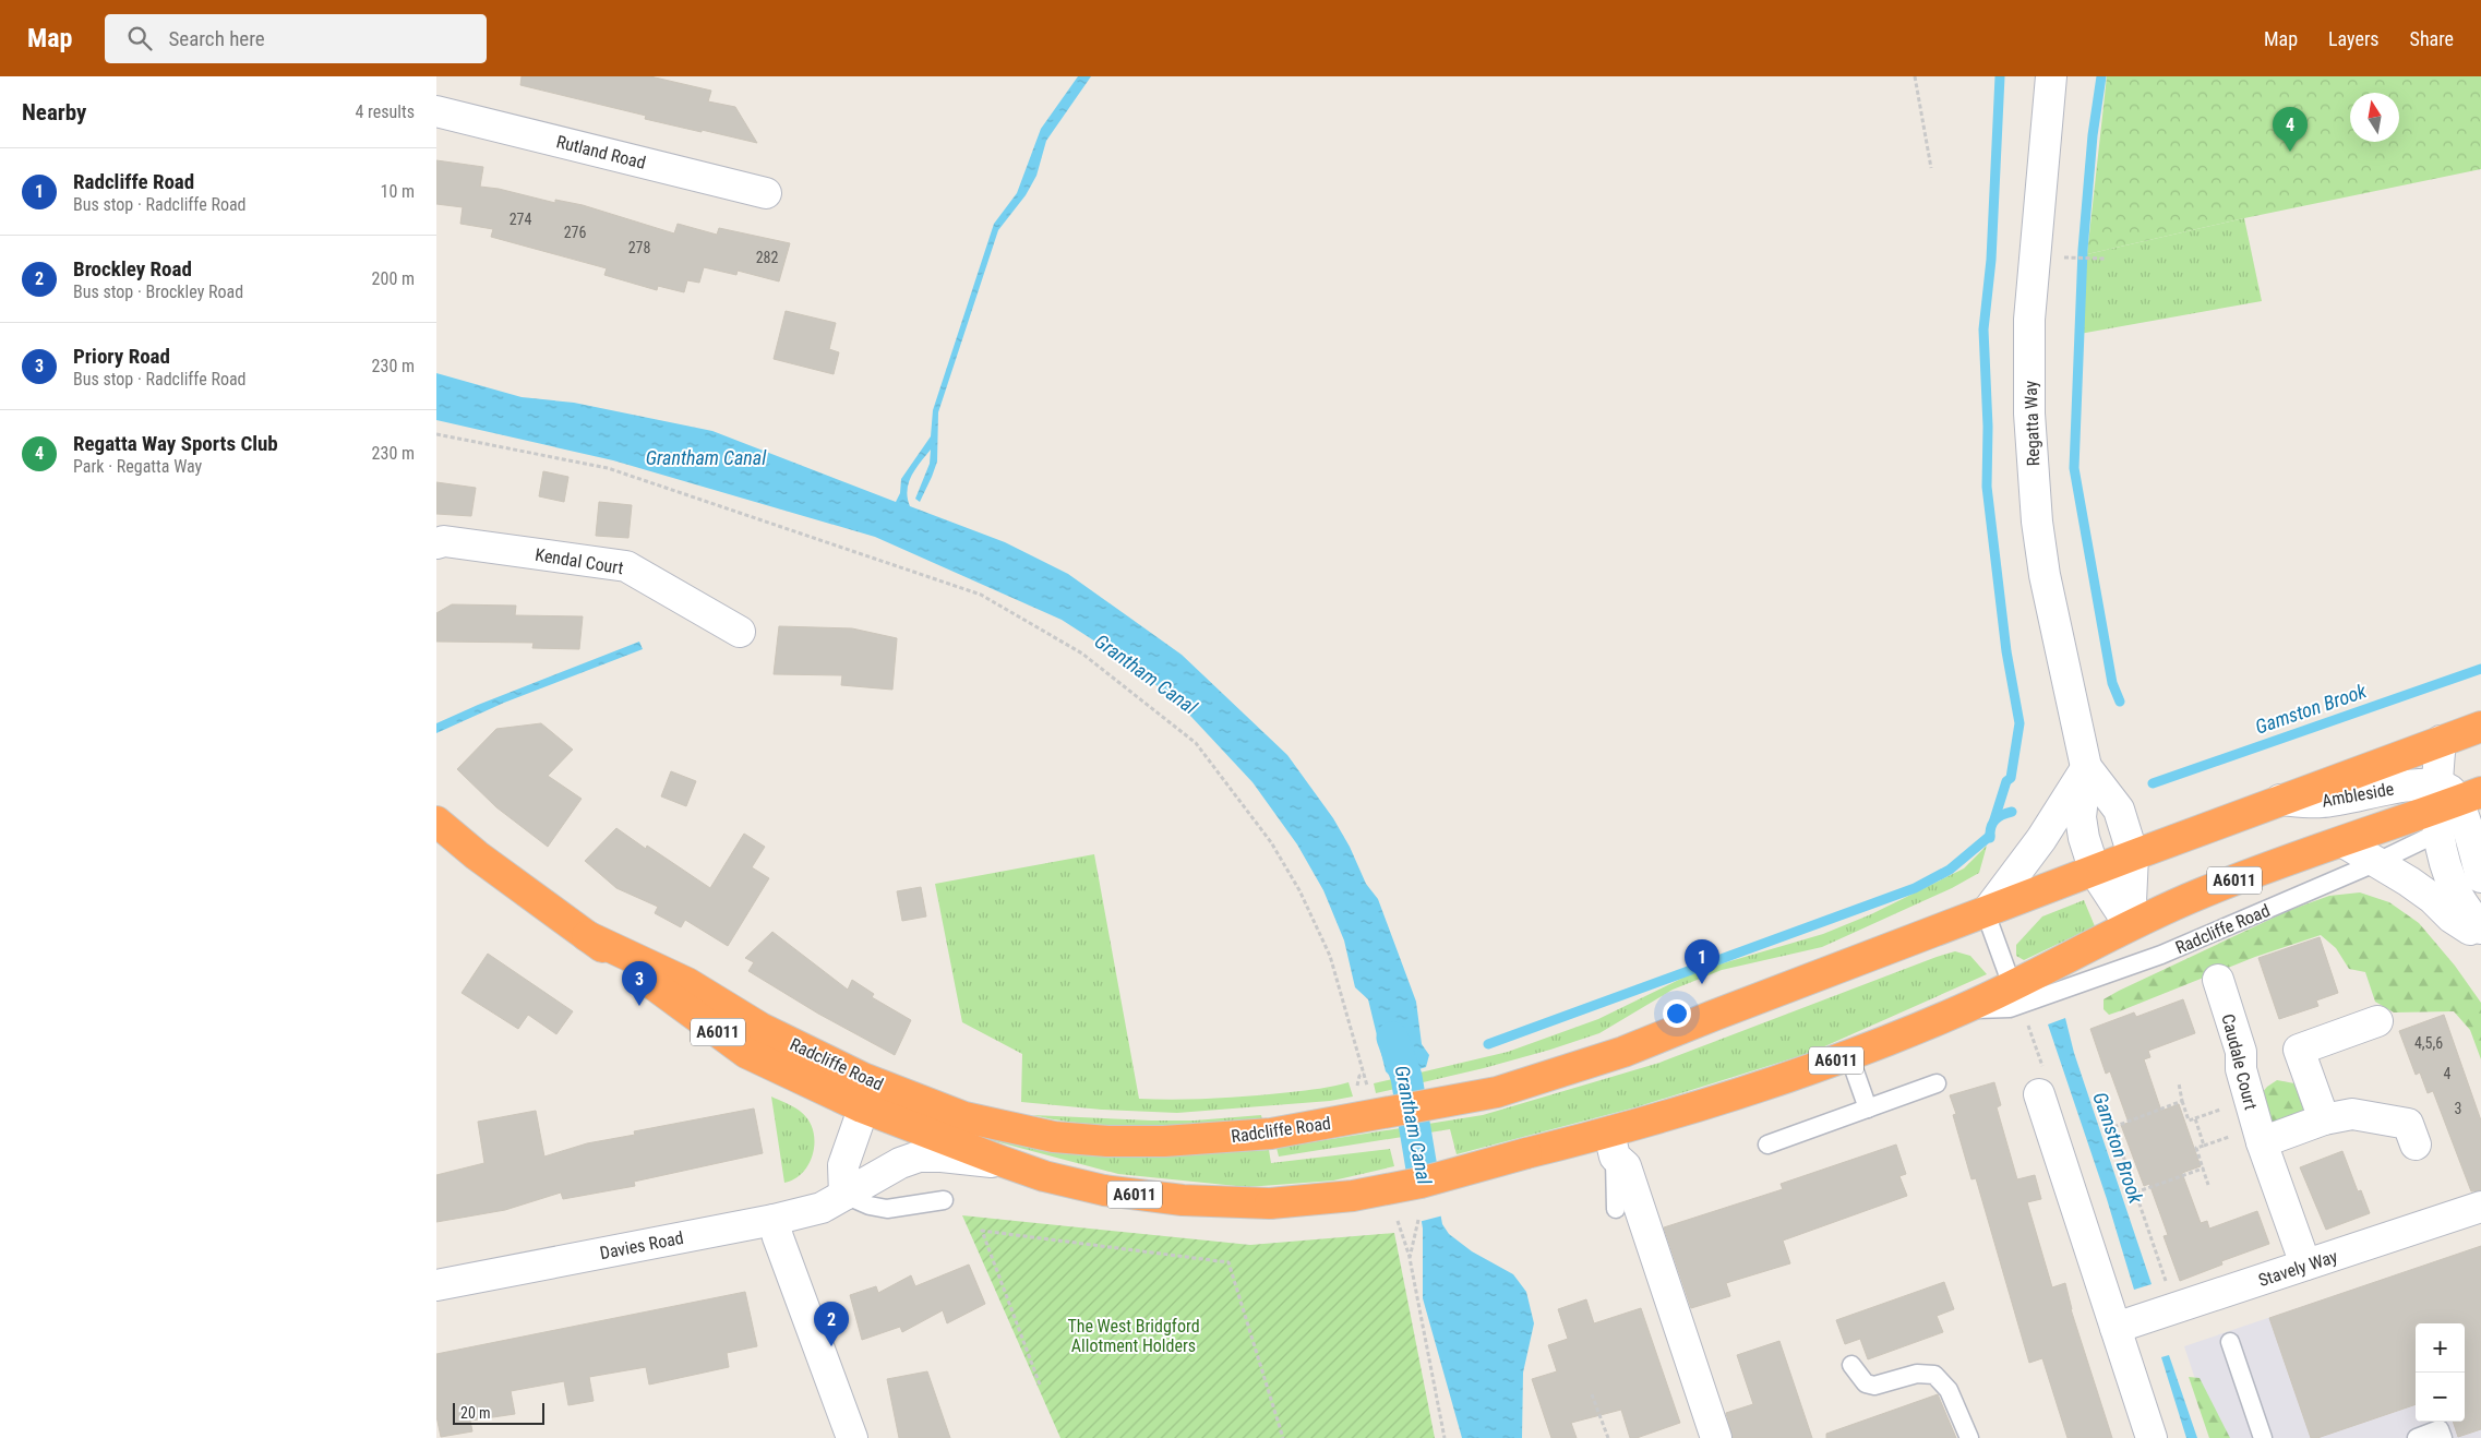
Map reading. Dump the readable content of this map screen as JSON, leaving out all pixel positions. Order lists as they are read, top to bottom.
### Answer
{
  "streets": {
    "highway": ["A6011", "Radcliffe Road"],
    "street": [
      "Rutland Road",
      "Regatta Way",
      "Kendal Court",
      "Ambleside",
      "Caudale Court",
      "Davies Road",
      "Stavely Way"
    ]
  },
  "crossings": [
    ["Regatta Way", "Radcliffe Road"],
    ["Ambleside", "Radcliffe Road"],
    ["Radcliffe Road", "Davies Road"],
    ["Caudale Court", "Stavely Way"]
  ],
  "water": ["Grantham Canal", "Gamston Brook"],
  "parks": ["The West Bridgford Allotment Holders"],
  "house_numbers": [
    "274",
    "276",
    "278",
    "282",
    "4,5,6",
    "4",
    "3"
  ],
  "scale_bar": "20 m",
  "north": "top",
  "page": {
    "header": "Map",
    "search": "Search here",
    "nav": ["Map", "Layers", "Share"],
    "heading": ["Nearby", "4 results"],
    "pins": [
      "4",
      "1",
      "3",
      "2"
    ],
    "list": [
      {
        "mark": "1",
        "name": "Radcliffe Road",
        "note": "Bus stop · Radcliffe Road",
        "value": "10 m"
      },
      {
        "mark": "2",
        "name": "Brockley Road",
        "note": "Bus stop · Brockley Road",
        "value": "200 m"
      },
      {
        "mark": "3",
        "name": "Priory Road",
        "note": "Bus stop · Radcliffe Road",
        "value": "230 m"
      },
      {
        "mark": "4",
        "name": "Regatta Way Sports Club",
        "note": "Park · Regatta Way",
        "value": "230 m"
      }
    ],
    "map_buttons": ["+", "−"],
    "scale": "20 m"
  }
}
